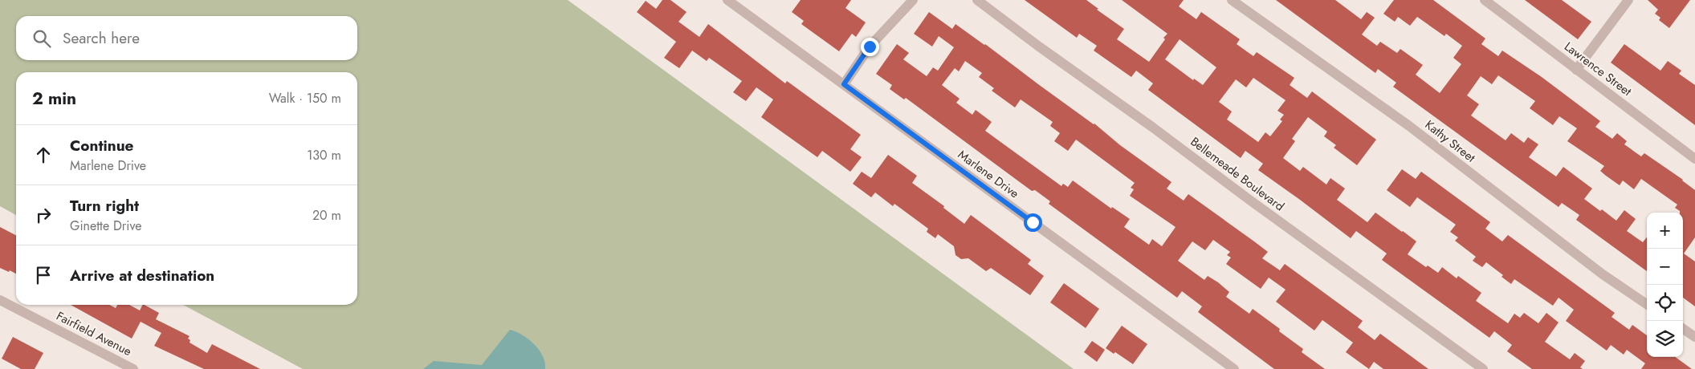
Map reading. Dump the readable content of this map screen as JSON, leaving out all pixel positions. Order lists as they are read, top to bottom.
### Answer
{
  "streets": {
    "street": [
      "Lawrence Street",
      "Kathy Street",
      "Marlene Drive",
      "Bellemeade Boulevard",
      "Fairfield Avenue"
    ]
  },
  "page": {
    "search": "Search here",
    "heading": ["2 min", "Walk · 150 m"],
    "list": [
      ["Continue", "Marlene Drive", "130 m"],
      ["Turn right", "Ginette Drive", "20 m"],
      "Arrive at destination"
    ],
    "map_buttons": ["+", "−"]
  }
}
